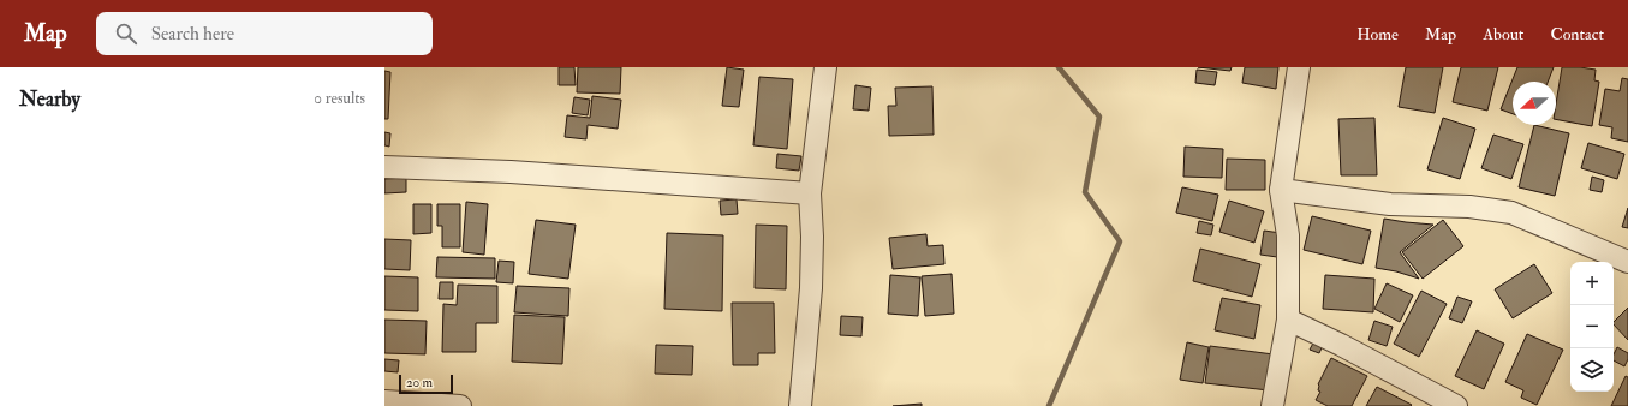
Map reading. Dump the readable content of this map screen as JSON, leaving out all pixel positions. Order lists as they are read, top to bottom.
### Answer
{
  "scale_bar": "20 m",
  "north": "left",
  "page": {
    "header": "Map",
    "search": "Search here",
    "nav": [
      "Home",
      "Map",
      "About",
      "Contact"
    ],
    "heading": ["Nearby", "0 results"],
    "map_buttons": ["+", "−"],
    "scale": "20 m"
  }
}
